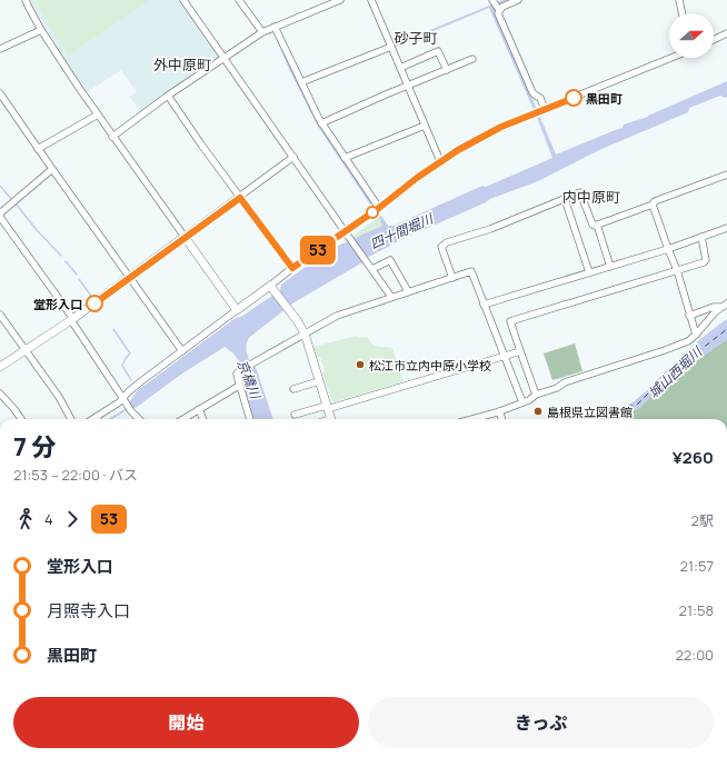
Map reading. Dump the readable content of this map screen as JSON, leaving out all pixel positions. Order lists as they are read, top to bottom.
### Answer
{
  "districts": ["砂子町", "外中原町", "内中原町"],
  "water": ["四十間堀川", "城山西堀川", "京橋川"],
  "places": [
    "黒田町",
    "堂形入口",
    "松江市立内中原小学校",
    "島根県立図書館"
  ],
  "lines": ["bus line 53"],
  "north": "right",
  "page": {
    "on_map": "53",
    "heading": ["7 分", "21:53 – 22:00 · バス", "¥260"],
    "legs": ["4", "53", "2駅"],
    "list": [
      {
        "name": "堂形入口",
        "value": "21:57"
      },
      {
        "name": "月照寺入口",
        "value": "21:58"
      },
      {
        "name": "黒田町",
        "value": "22:00"
      }
    ],
    "buttons": ["開始", "きっぷ"]
  }
}
